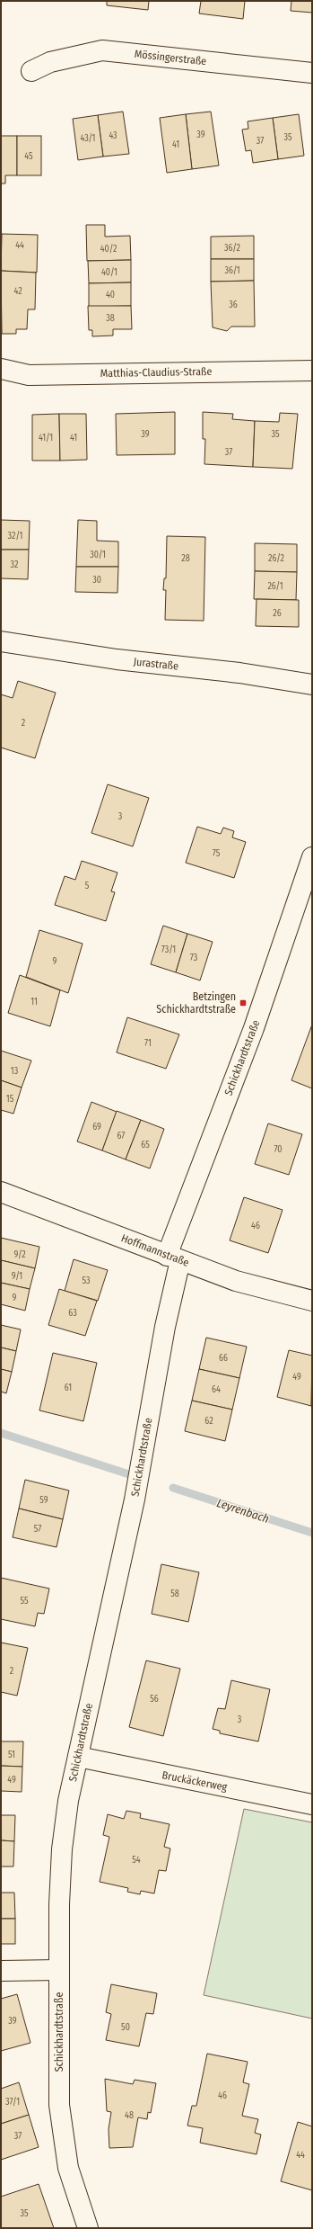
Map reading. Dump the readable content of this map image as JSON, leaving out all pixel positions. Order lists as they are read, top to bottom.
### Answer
{
  "streets": {
    "street": [
      "Mössingerstraße",
      "Matthias-Claudius-Straße",
      "Jurastraße",
      "Schickhardtstraße",
      "Hoffmannstraße",
      "Bruckäckerweg"
    ]
  },
  "crossings": [
    ["Schickhardtstraße", "Hoffmannstraße"],
    ["Schickhardtstraße", "Bruckäckerweg"]
  ],
  "water": ["Leyrenbach"],
  "places": {
    "transit": ["Betzingen Schickhardtstraße"]
  },
  "house_numbers": [
    "39",
    "43",
    "35",
    "43/1",
    "37",
    "41",
    "45",
    "44",
    "36/2",
    "40/2",
    "36/1",
    "40/1",
    "42",
    "40",
    "36",
    "38",
    "39",
    "35",
    "41/1",
    "41",
    "37",
    "32/1",
    "30/1",
    "28",
    "26/2",
    "32",
    "30",
    "26/1",
    "26",
    "2",
    "3",
    "75",
    "5",
    "73/1",
    "73",
    "9",
    "11",
    "71",
    "13",
    "15",
    "69",
    "67",
    "65",
    "70",
    "46",
    "9/2",
    "9/1",
    "53",
    "9",
    "63",
    "66",
    "49",
    "61",
    "64",
    "62",
    "59",
    "57",
    "58",
    "55",
    "2",
    "56",
    "3",
    "51",
    "49",
    "54",
    "39",
    "50",
    "46",
    "37/1",
    "48",
    "37",
    "44",
    "35"
  ]
}
